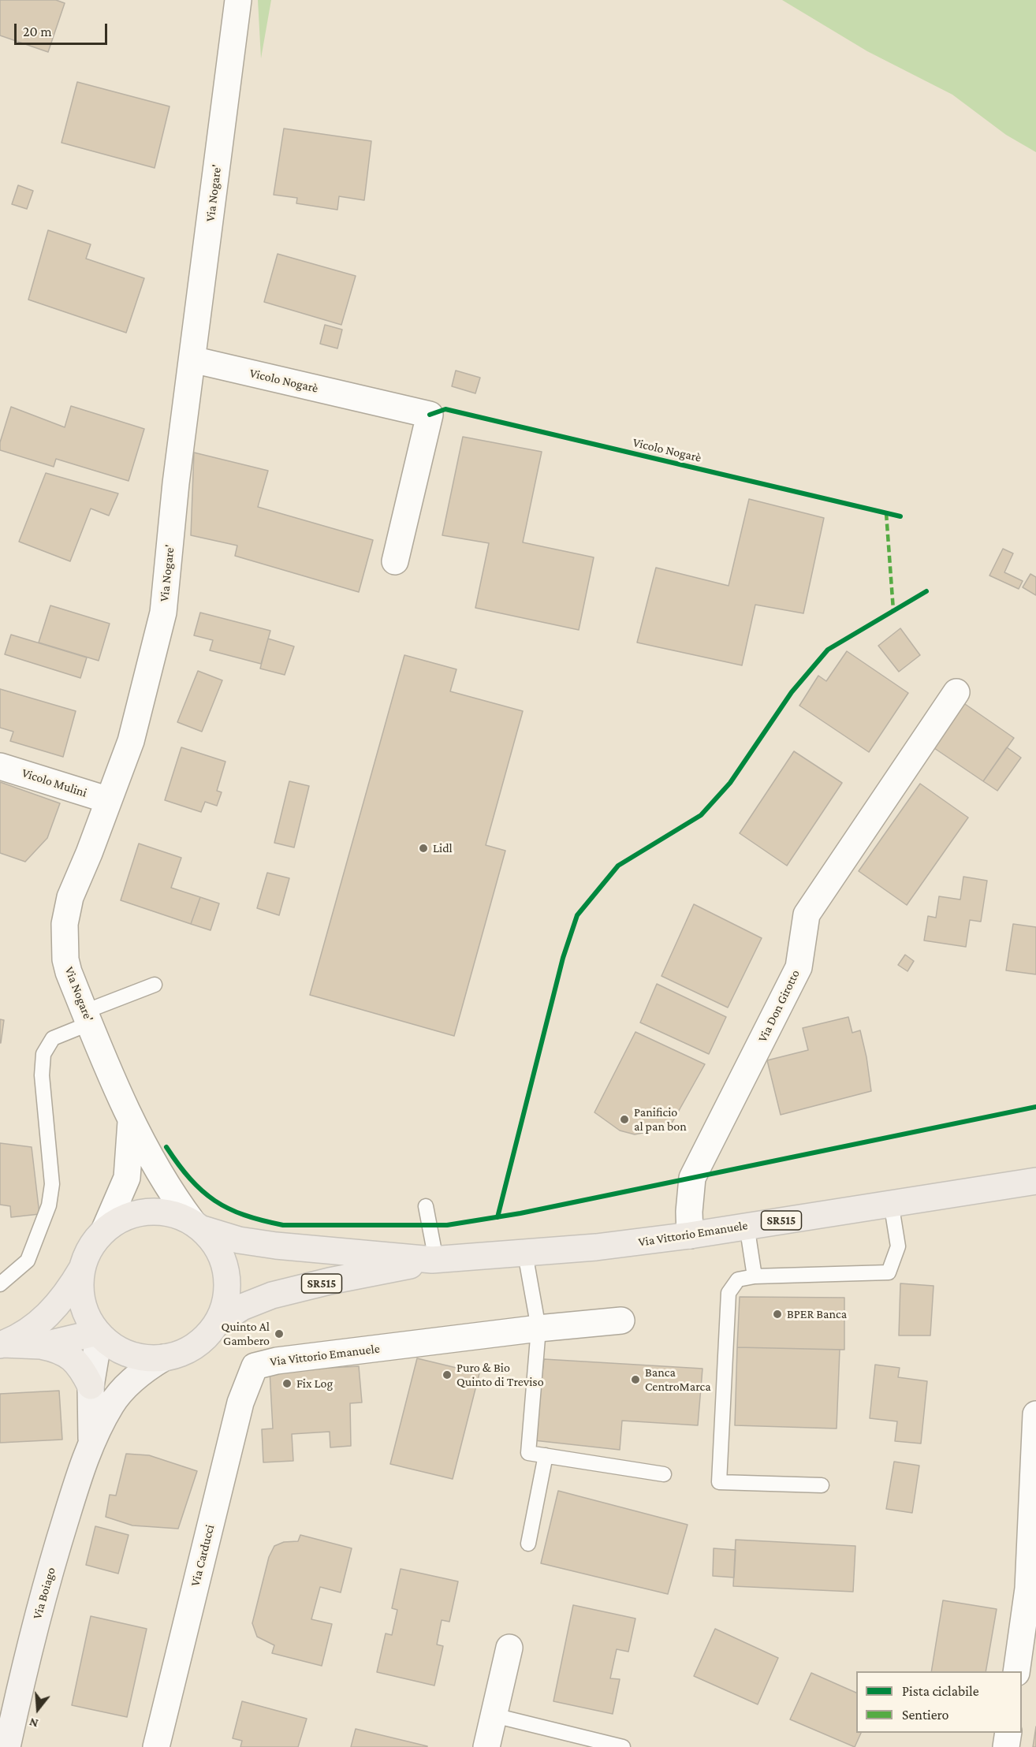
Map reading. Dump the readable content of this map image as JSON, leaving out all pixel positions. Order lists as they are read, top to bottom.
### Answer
{
  "streets": {
    "main road": ["SR515", "Via Vittorio Emanuele", "Via Boiago"],
    "street": [
      "Via Nogare'",
      "Vicolo Nogarè",
      "Vicolo Mulini",
      "Via Don Girotto",
      "Via Carducci"
    ]
  },
  "crossings": [
    ["Via Nogare'", "Vicolo Nogarè"],
    ["Via Nogare'", "Vicolo Mulini"],
    ["Via Nogare'", "Via Vittorio Emanuele"],
    ["Via Nogare'", "Via Boiago"],
    ["Via Don Girotto", "Via Vittorio Emanuele"],
    ["Via Vittorio Emanuele", "Via Carducci"],
    ["Via Vittorio Emanuele", "Via Boiago"]
  ],
  "places": [
    "Lidl",
    "Panificio al pan bon",
    "BPER Banca",
    "Quinto Al Gambero",
    "Puro & Bio Quinto di Treviso",
    "Banca CentroMarca",
    "Fix Log"
  ],
  "legend": ["Pista ciclabile", "Sentiero"],
  "scale_bar": "20 m",
  "north": "bottom"
}
